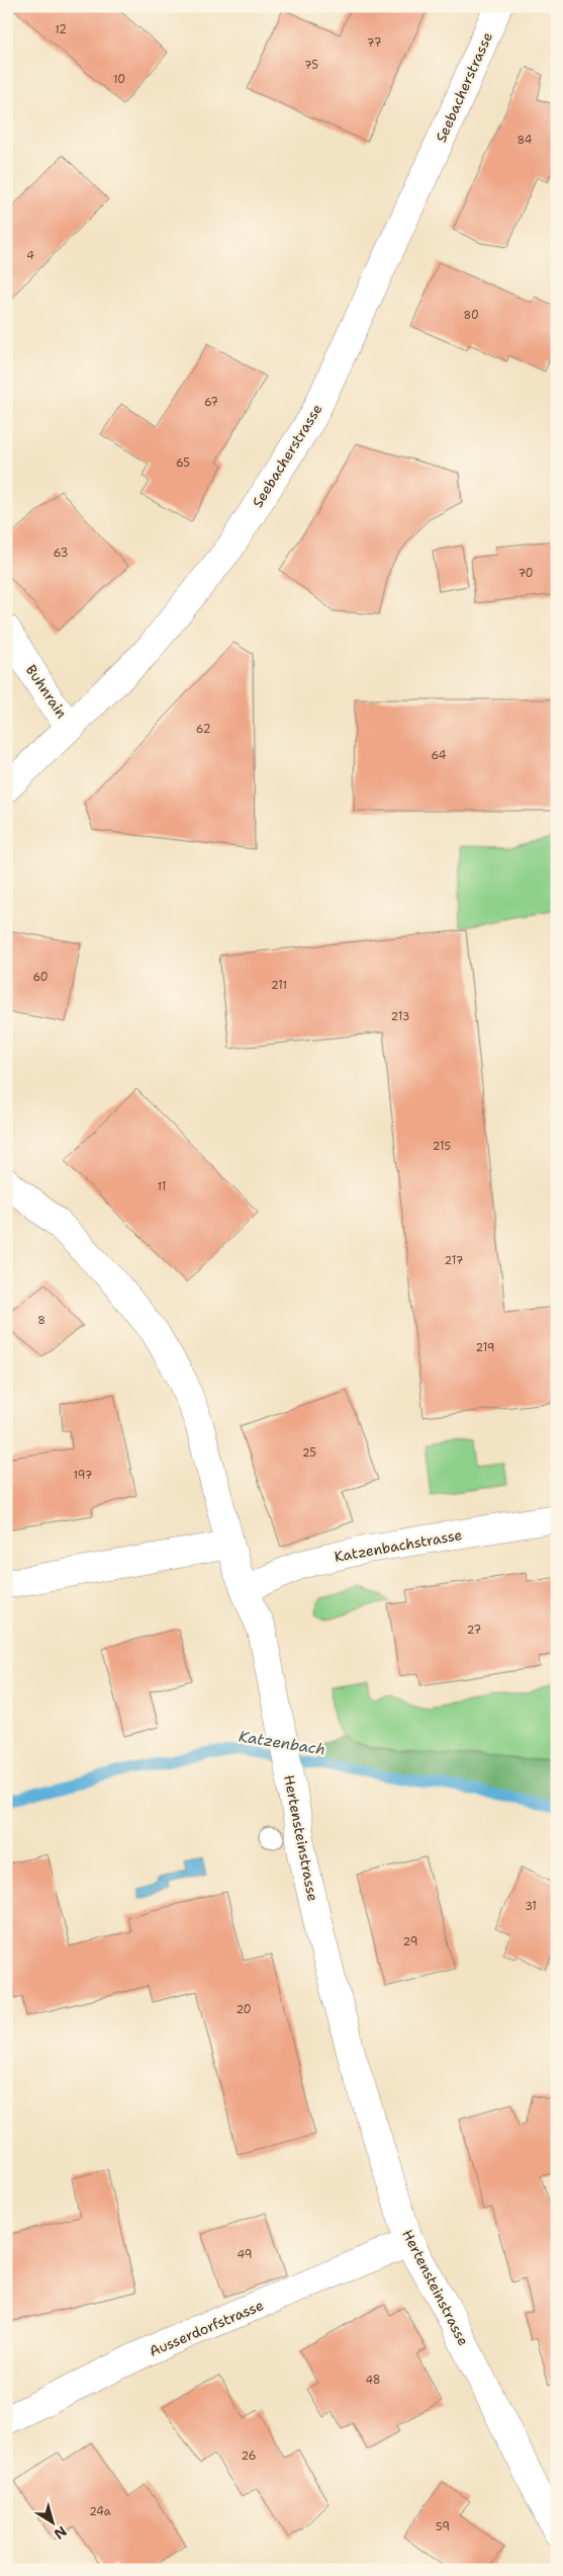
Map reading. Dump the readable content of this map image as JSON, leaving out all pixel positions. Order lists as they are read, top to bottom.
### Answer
{
  "streets": {
    "street": [
      "Seebacherstrasse",
      "Buhnrain",
      "Katzenbachstrasse",
      "Hertensteinstrasse",
      "Ausserdorfstrasse"
    ]
  },
  "crossings": [
    ["Seebacherstrasse", "Buhnrain"],
    ["Katzenbachstrasse", "Hertensteinstrasse"],
    ["Hertensteinstrasse", "Ausserdorfstrasse"]
  ],
  "water": ["Katzenbach"],
  "house_numbers": [
    "12",
    "77",
    "75",
    "10",
    "84",
    "4",
    "80",
    "67",
    "65",
    "63",
    "70",
    "62",
    "64",
    "60",
    "211",
    "213",
    "215",
    "11",
    "217",
    "8",
    "219",
    "25",
    "197",
    "27",
    "31",
    "29",
    "20",
    "49",
    "48",
    "26",
    "24a",
    "59"
  ],
  "north": "bottom right"
}
